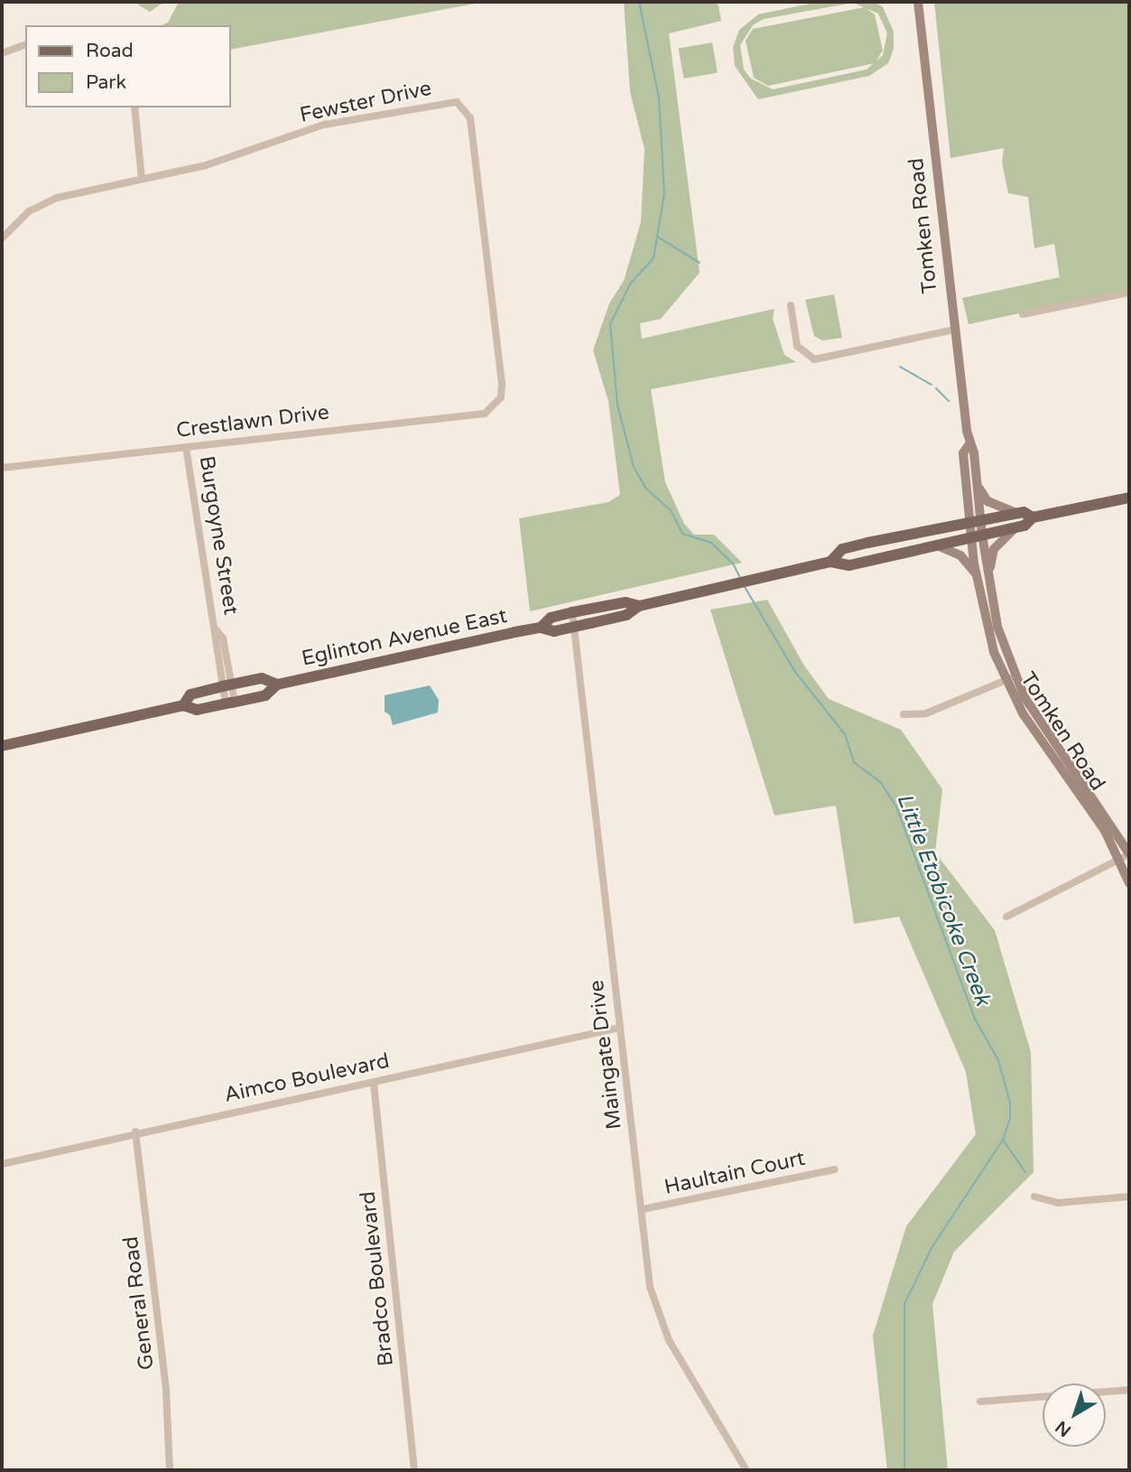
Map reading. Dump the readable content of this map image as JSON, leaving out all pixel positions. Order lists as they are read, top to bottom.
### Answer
{
  "streets": {
    "main road": ["Tomken Road", "Eglinton Avenue East"],
    "street": [
      "Fewster Drive",
      "Crestlawn Drive",
      "Burgoyne Street",
      "Maingate Drive",
      "Aimco Boulevard",
      "Haultain Court",
      "Bradco Boulevard",
      "General Road"
    ]
  },
  "crossings": [
    ["Fewster Drive", "Crestlawn Drive"],
    ["Tomken Road", "Eglinton Avenue East"],
    ["Crestlawn Drive", "Burgoyne Street"],
    ["Burgoyne Street", "Eglinton Avenue East"],
    ["Eglinton Avenue East", "Maingate Drive"],
    ["Maingate Drive", "Aimco Boulevard"],
    ["Maingate Drive", "Haultain Court"],
    ["Aimco Boulevard", "Bradco Boulevard"],
    ["Aimco Boulevard", "General Road"]
  ],
  "water": ["Little Etobicoke Creek"],
  "legend": ["Road", "Park"],
  "north": "bottom left"
}
